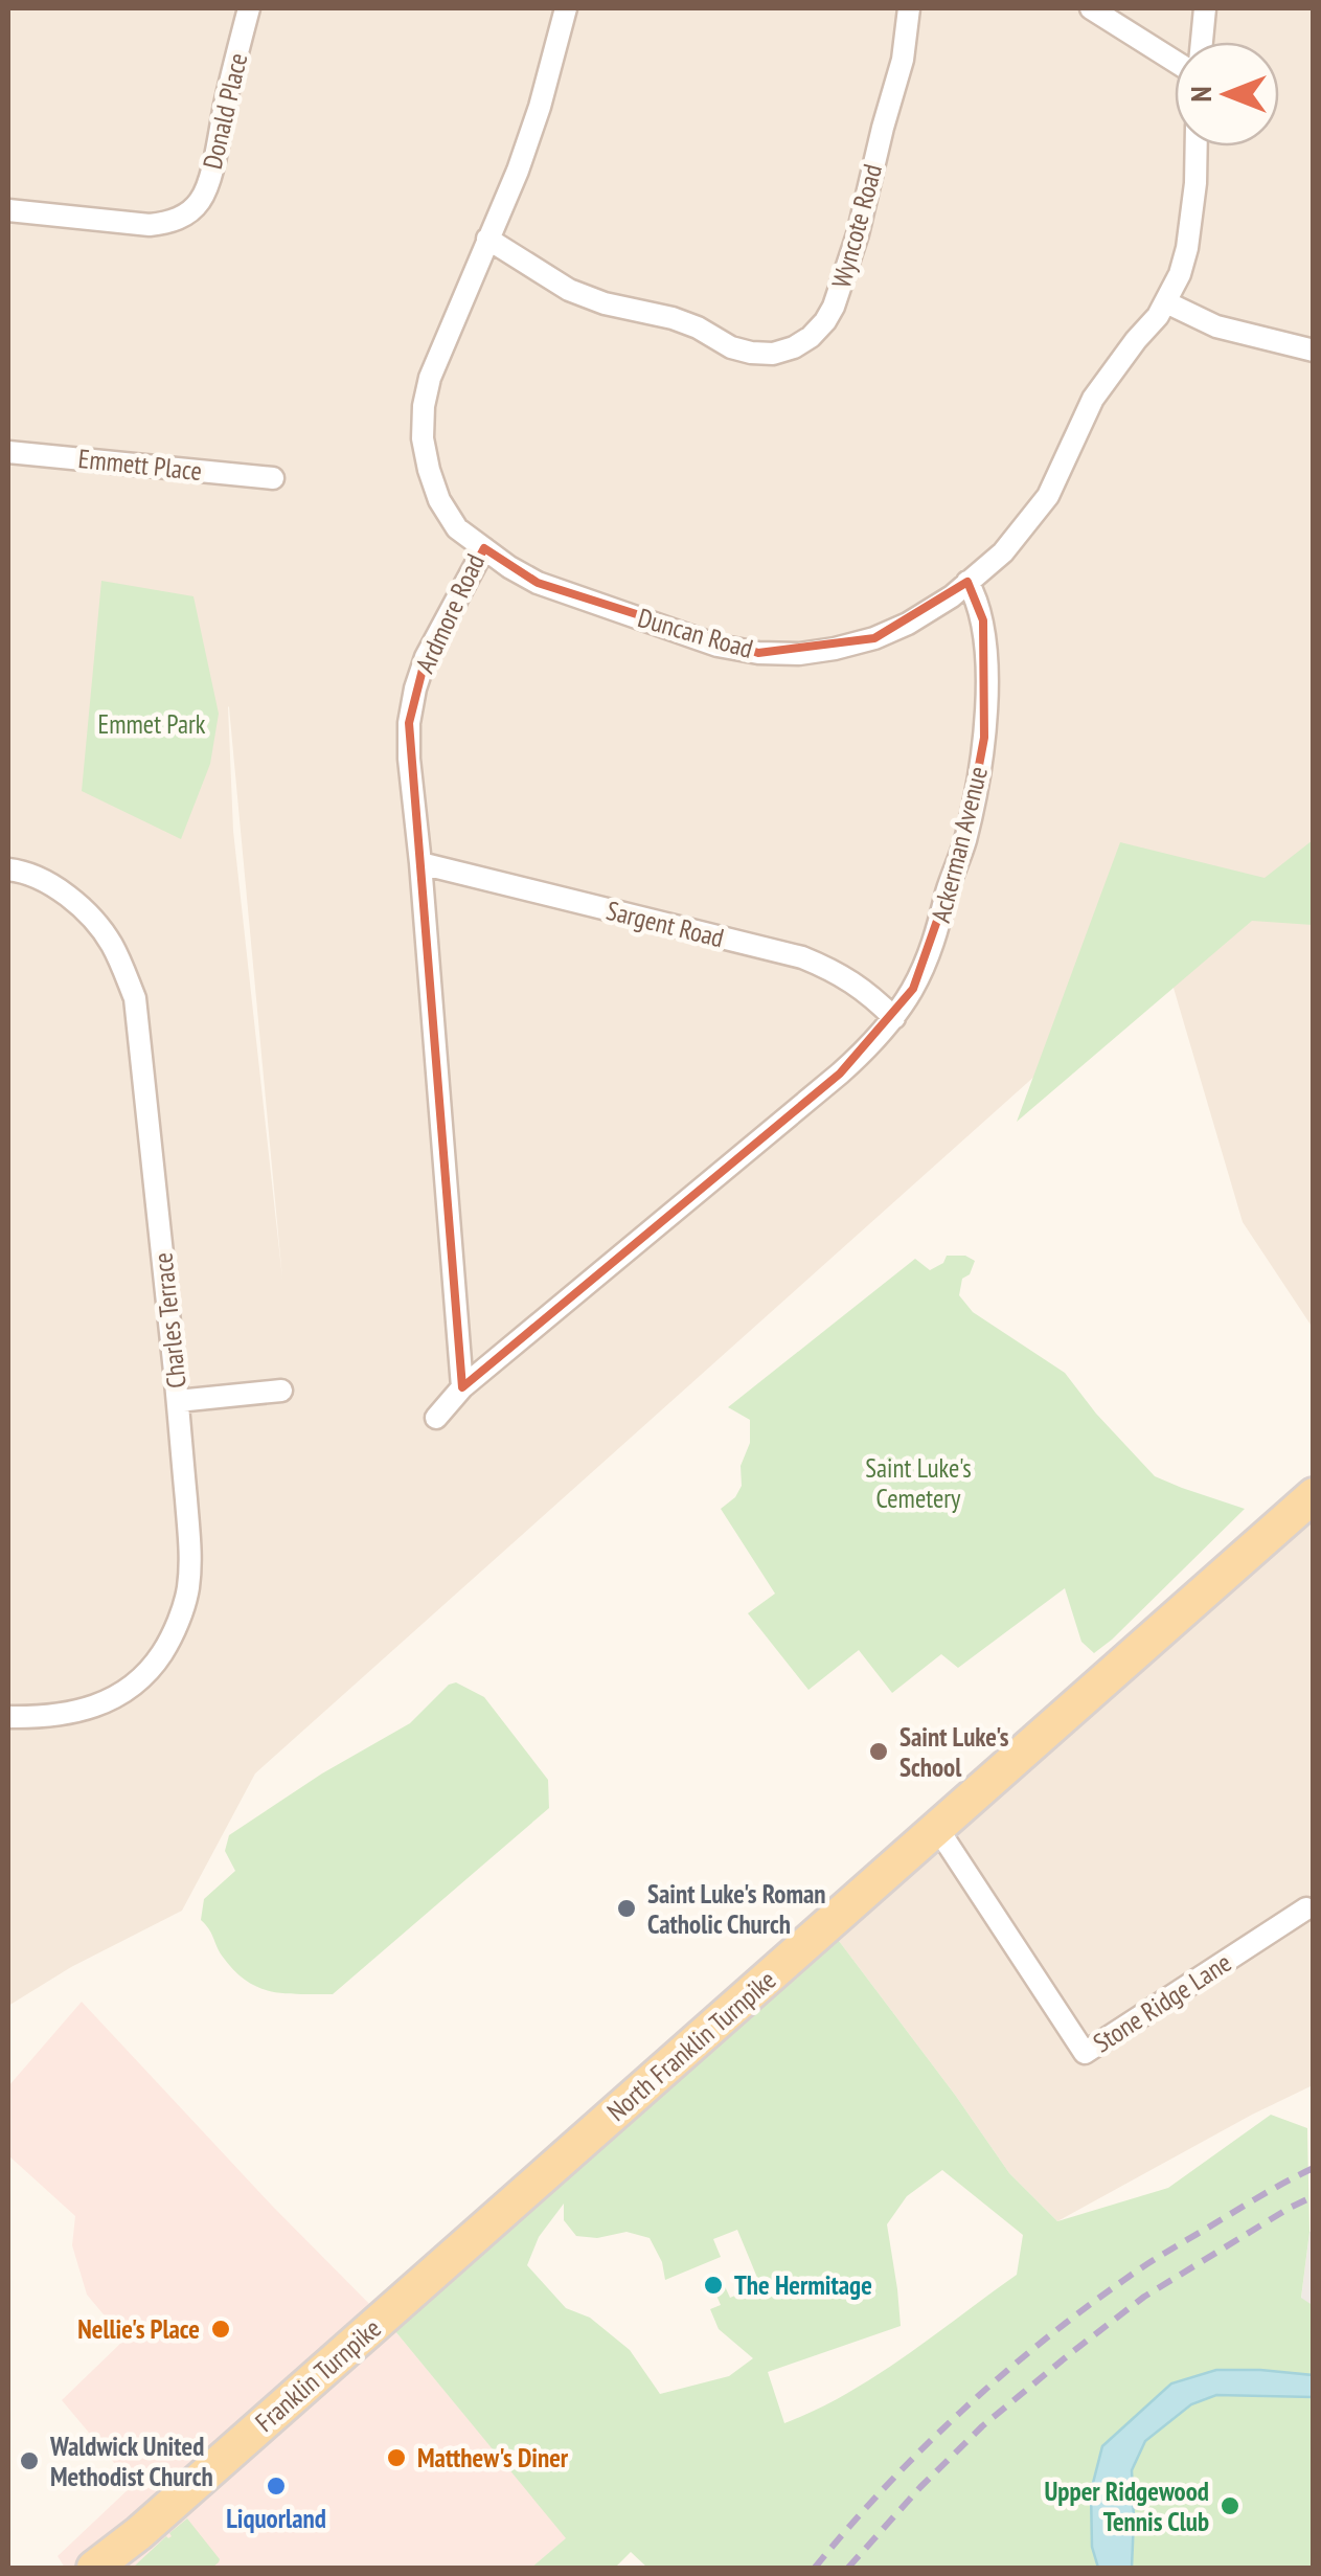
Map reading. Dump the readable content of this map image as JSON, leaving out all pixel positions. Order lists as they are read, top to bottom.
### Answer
{
  "streets": {
    "main road": ["North Franklin Turnpike", "Franklin Turnpike"],
    "street": [
      "Donald Place",
      "Wyncote Road",
      "Emmett Place",
      "Ardmore Road",
      "Duncan Road",
      "Ackerman Avenue",
      "Sargent Road",
      "Charles Terrace",
      "Stone Ridge Lane"
    ]
  },
  "crossings": [
    ["Wyncote Road", "Ardmore Road"],
    ["Ardmore Road", "Duncan Road"],
    ["Ardmore Road", "Ackerman Avenue"],
    ["Ardmore Road", "Sargent Road"],
    ["Duncan Road", "Ackerman Avenue"],
    ["Ackerman Avenue", "Sargent Road"],
    ["Stone Ridge Lane", "North Franklin Turnpike"],
    ["North Franklin Turnpike", "Franklin Turnpike"]
  ],
  "parks": ["Emmet Park", "Saint Luke's Cemetery"],
  "places": [
    "Saint Luke's School",
    "Saint Luke's Roman Catholic Church",
    "The Hermitage",
    "Nellie's Place",
    "Matthew's Diner",
    "Waldwick United Methodist Church",
    "Liquorland",
    "Upper Ridgewood Tennis Club"
  ],
  "north": "left"
}
